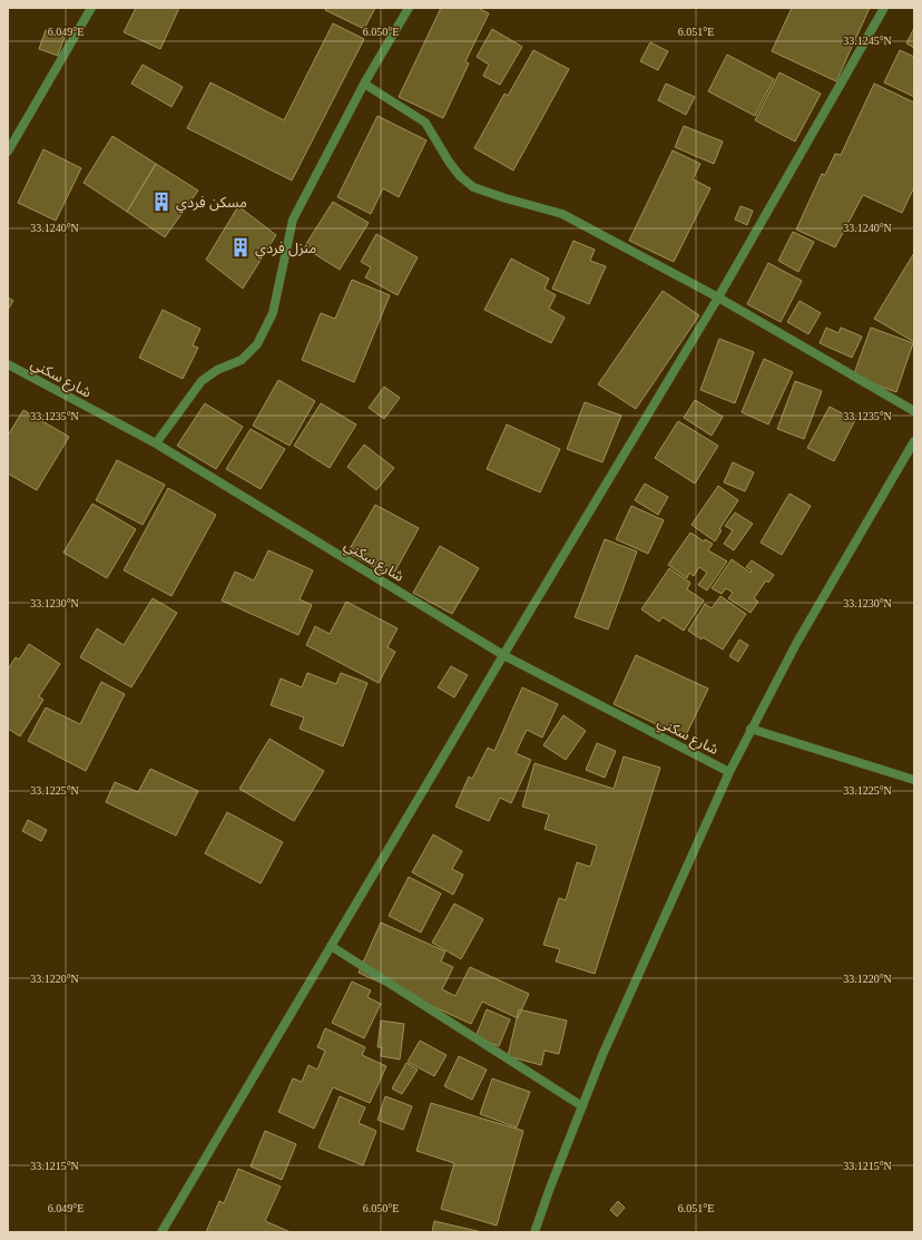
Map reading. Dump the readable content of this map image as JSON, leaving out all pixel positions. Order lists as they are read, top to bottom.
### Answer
{
  "streets": {
    "street": ["شارع سكني"]
  },
  "places": {
    "building": ["مسكن فردي", "منزل فردي"]
  },
  "coordinates": [
    "6.049°E",
    "6.050°E",
    "6.051°E",
    "33.1245°N",
    "33.1240°N",
    "33.1235°N",
    "33.1230°N",
    "33.1225°N",
    "33.1220°N",
    "33.1215°N"
  ]
}
